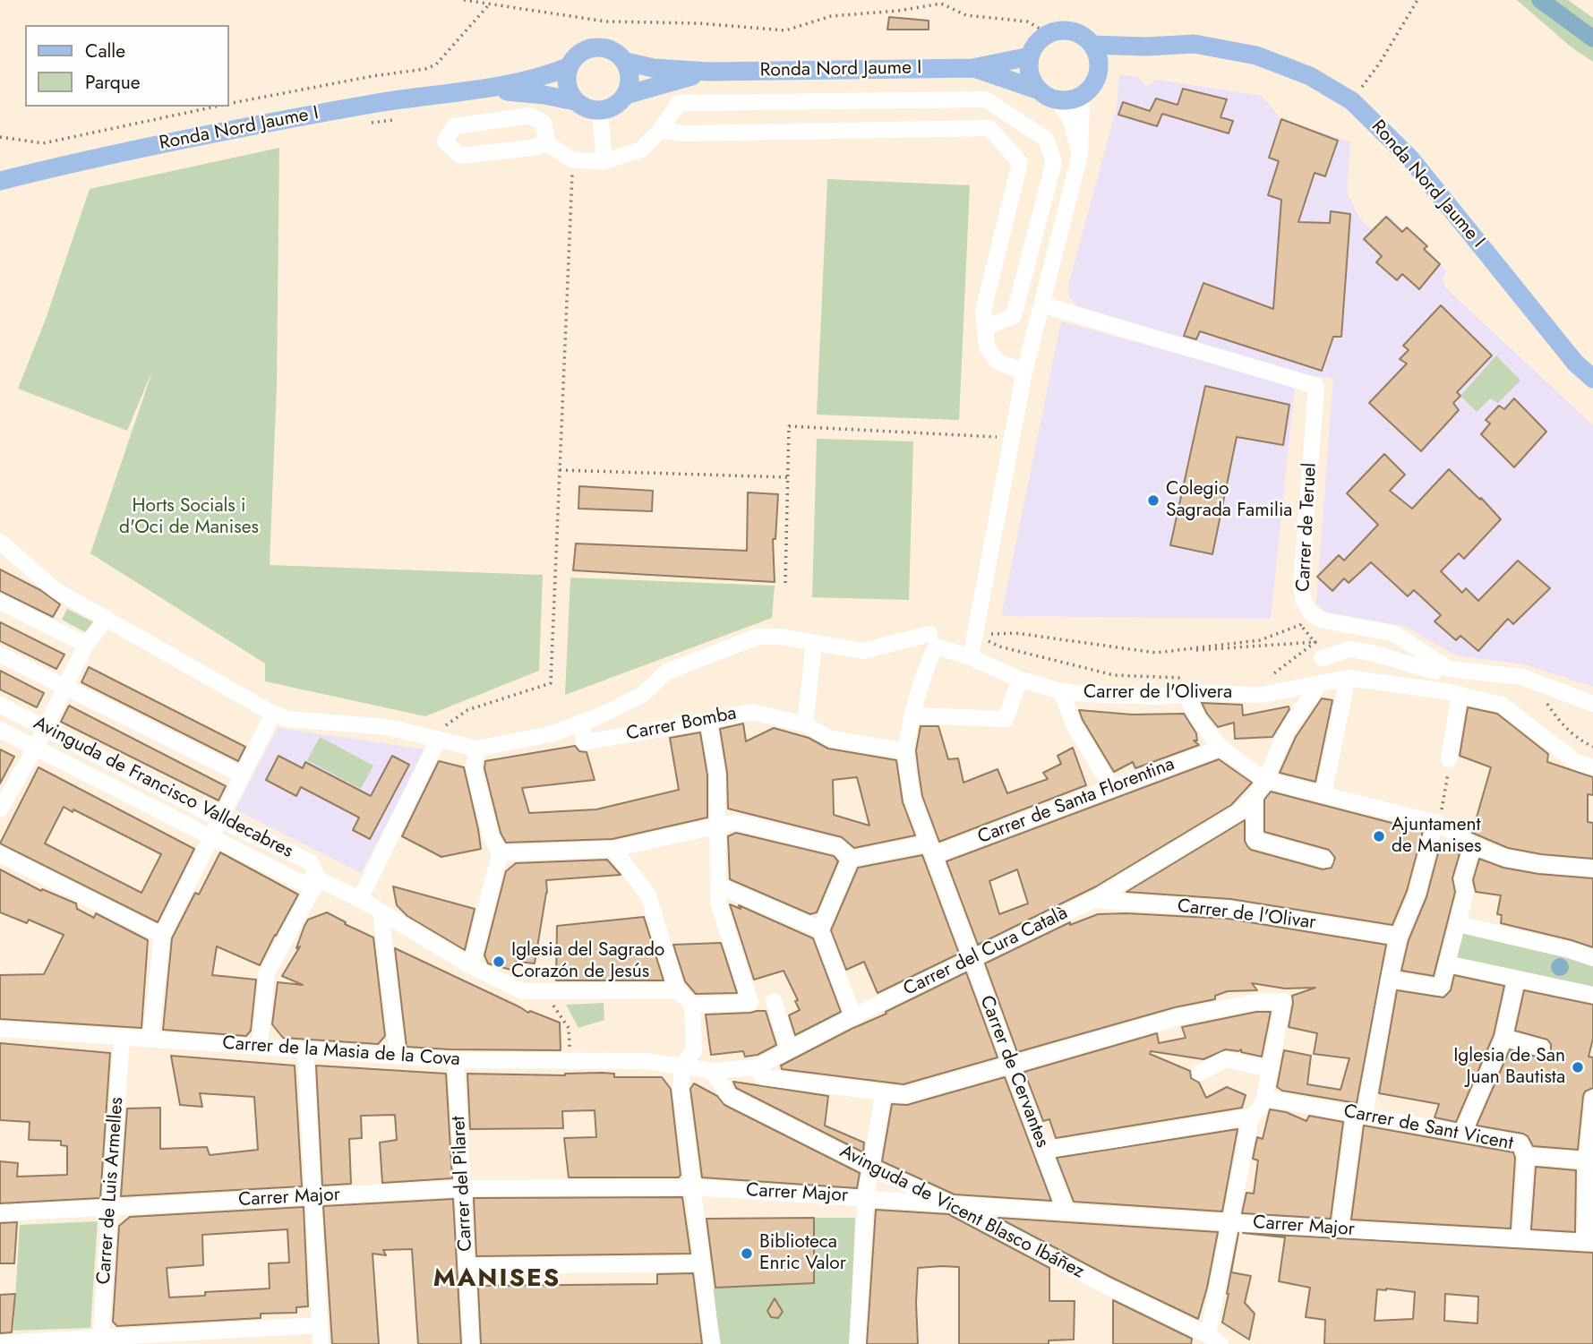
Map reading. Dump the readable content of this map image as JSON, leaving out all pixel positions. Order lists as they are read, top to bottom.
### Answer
{
  "streets": {
    "main road": ["Ronda Nord Jaume I"],
    "street": [
      "Carrer de Teruel",
      "Carrer de l'Olivera",
      "Carrer Bomba",
      "Avinguda de Francisco Valldecabres",
      "Carrer de Santa Florentina",
      "Carrer de l'Olivar",
      "Carrer del Cura Català",
      "Carrer de la Masia de la Cova",
      "Carrer de Cervantes",
      "Carrer de Sant Vicent",
      "Carrer del Pilaret",
      "Carrer de Luis Armelles",
      "Carrer Major",
      "Avinguda de Vicent Blasco Ibáñez"
    ]
  },
  "crossings": [
    ["Carrer de l'Olivera", "Carrer del Cura Català"],
    ["Carrer de l'Olivera", "Carrer de Cervantes"],
    ["Carrer Bomba", "Carrer de Cervantes"],
    ["Carrer de Santa Florentina", "Carrer de Cervantes"],
    ["Carrer de l'Olivar", "Carrer del Cura Català"],
    ["Carrer del Cura Català", "Carrer de la Masia de la Cova"],
    ["Carrer del Cura Català", "Carrer de Cervantes"],
    ["Carrer del Cura Català", "Avinguda de Vicent Blasco Ibáñez"],
    ["Carrer de la Masia de la Cova", "Carrer del Pilaret"],
    ["Carrer de la Masia de la Cova", "Carrer de Luis Armelles"],
    ["Carrer de Cervantes", "Carrer Major"],
    ["Carrer del Pilaret", "Carrer Major"],
    ["Carrer de Luis Armelles", "Carrer Major"],
    ["Carrer Major", "Avinguda de Vicent Blasco Ibáñez"]
  ],
  "districts": ["MANISES"],
  "parks": ["Horts Socials i d'Oci de Manises"],
  "places": [
    "Colegio Sagrada Familia",
    "Ajuntament de Manises",
    "Iglesia del Sagrado Corazón de Jesús",
    "Iglesia de San Juan Bautista",
    "Biblioteca Enric Valor"
  ],
  "legend": ["Calle", "Parque"]
}
